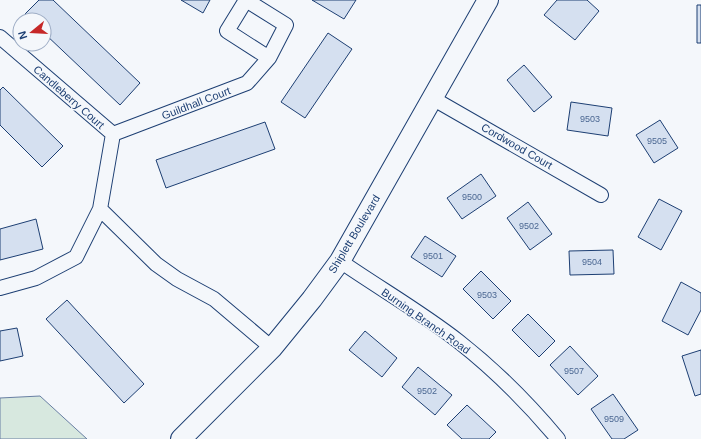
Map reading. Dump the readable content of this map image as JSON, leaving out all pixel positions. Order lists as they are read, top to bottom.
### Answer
{
  "streets": {
    "street": [
      "Candleberry Court",
      "Guildhall Court",
      "Cordwood Court",
      "Shiplett Boulevard",
      "Burning Branch Road"
    ]
  },
  "crossings": [
    ["Candleberry Court", "Guildhall Court"],
    ["Cordwood Court", "Shiplett Boulevard"],
    ["Shiplett Boulevard", "Burning Branch Road"]
  ],
  "house_numbers": [
    "9503",
    "9505",
    "9500",
    "9502",
    "9501",
    "9504",
    "9503",
    "9507",
    "9502",
    "9509"
  ],
  "north": "left"
}
